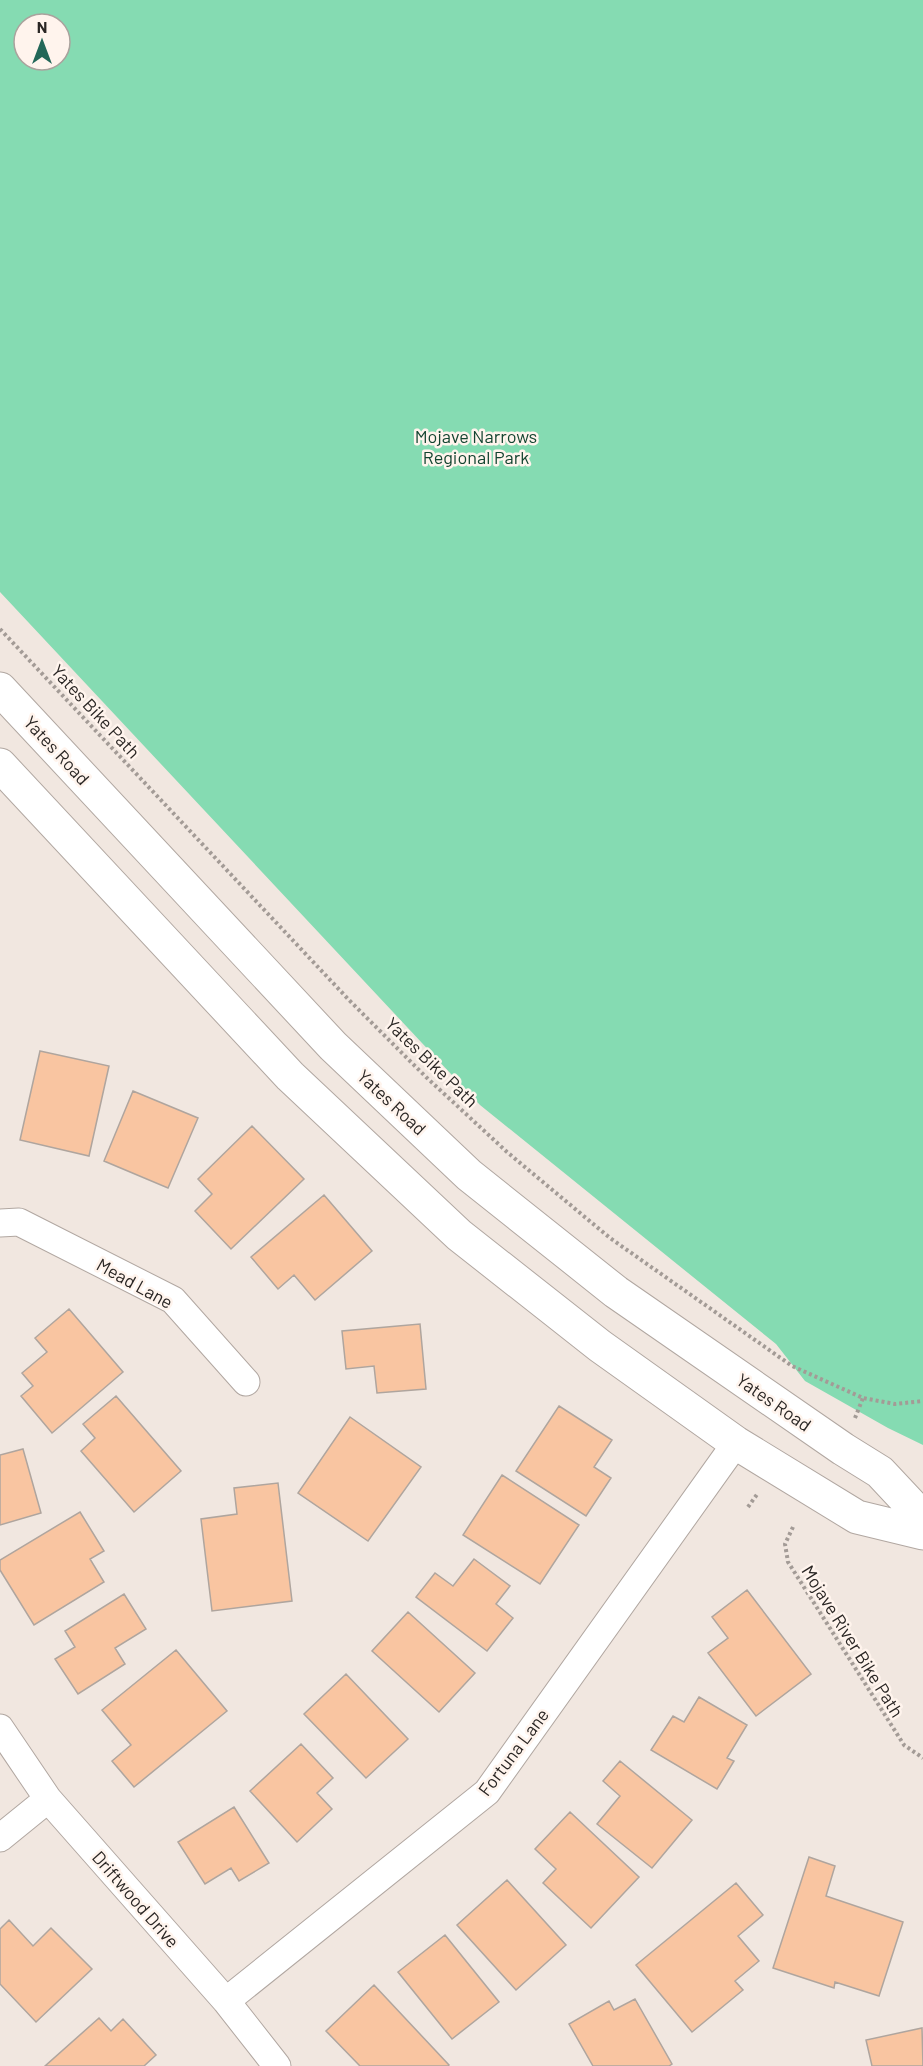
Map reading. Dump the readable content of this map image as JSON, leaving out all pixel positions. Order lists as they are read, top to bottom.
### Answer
{
  "streets": {
    "main road": ["Yates Road"],
    "street": ["Mead Lane", "Fortuna Lane", "Driftwood Drive"],
    "path": ["Yates Bike Path", "Mojave River Bike Path"]
  },
  "crossings": [
    ["Fortuna Lane", "Driftwood Drive"]
  ],
  "parks": ["Mojave Narrows Regional Park"],
  "north": "top"
}
